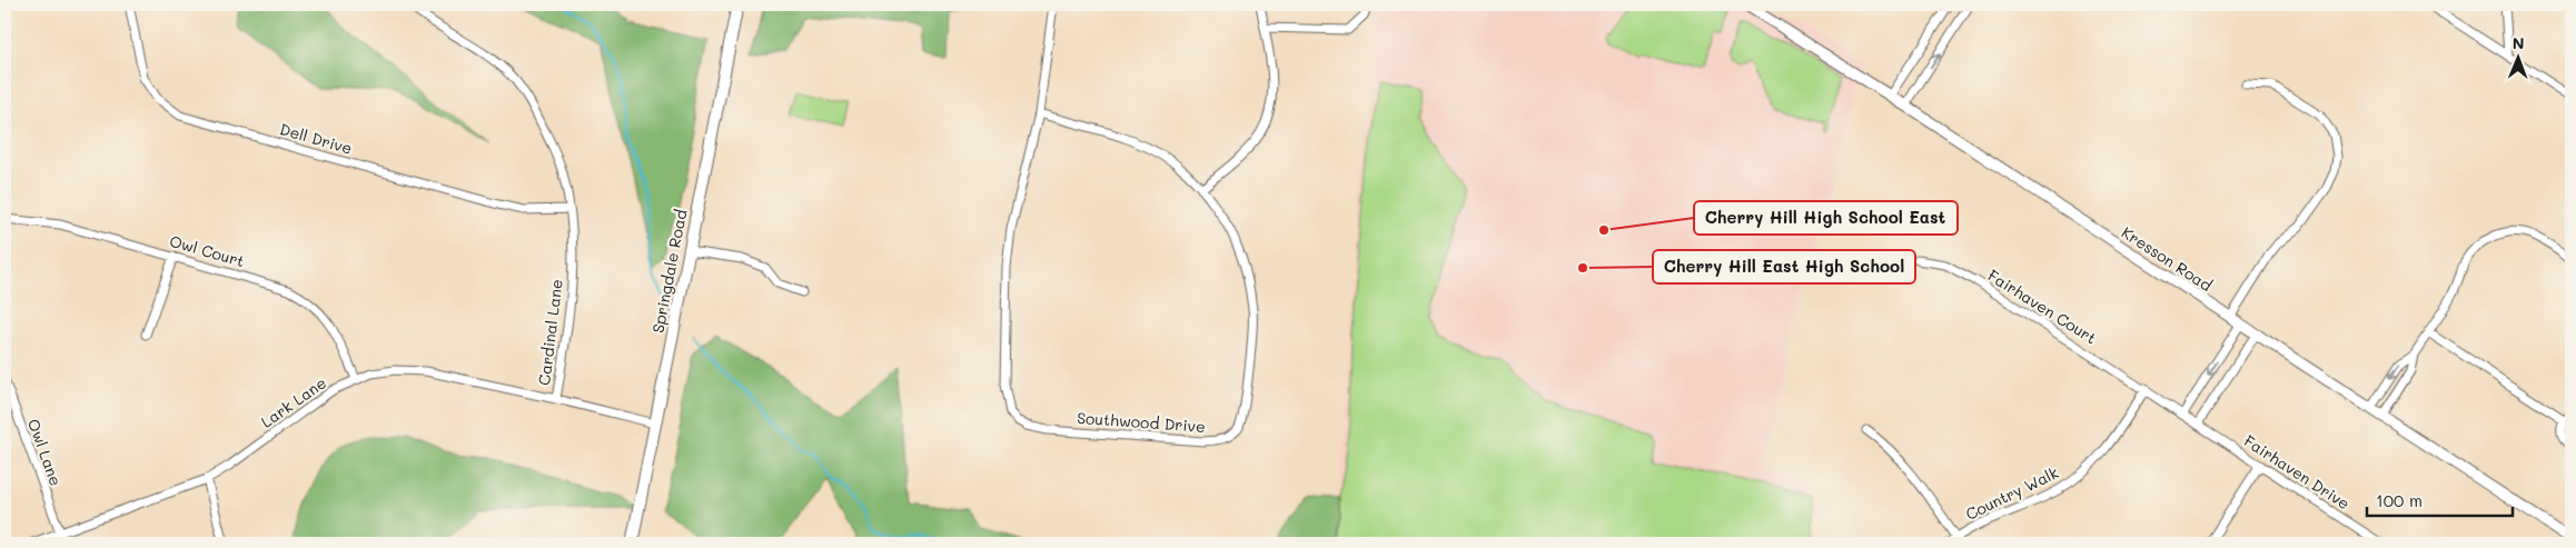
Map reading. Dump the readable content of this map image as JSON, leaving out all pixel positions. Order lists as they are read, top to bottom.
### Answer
{
  "streets": {
    "main road": ["Springdale Road"],
    "street": [
      "Dell Drive",
      "Owl Court",
      "Kresson Road",
      "Fairhaven Court",
      "Cardinal Lane",
      "Lark Lane",
      "Southwood Drive",
      "Owl Lane",
      "Fairhaven Drive",
      "Country Walk"
    ]
  },
  "crossings": [
    ["Dell Drive", "Cardinal Lane"],
    ["Owl Court", "Lark Lane"],
    ["Springdale Road", "Lark Lane"],
    ["Fairhaven Court", "Country Walk"],
    ["Cardinal Lane", "Lark Lane"],
    ["Lark Lane", "Owl Lane"]
  ],
  "places": ["Cherry Hill High School East", "Cherry Hill East High School"],
  "scale_bar": "100 m",
  "north": "top"
}
